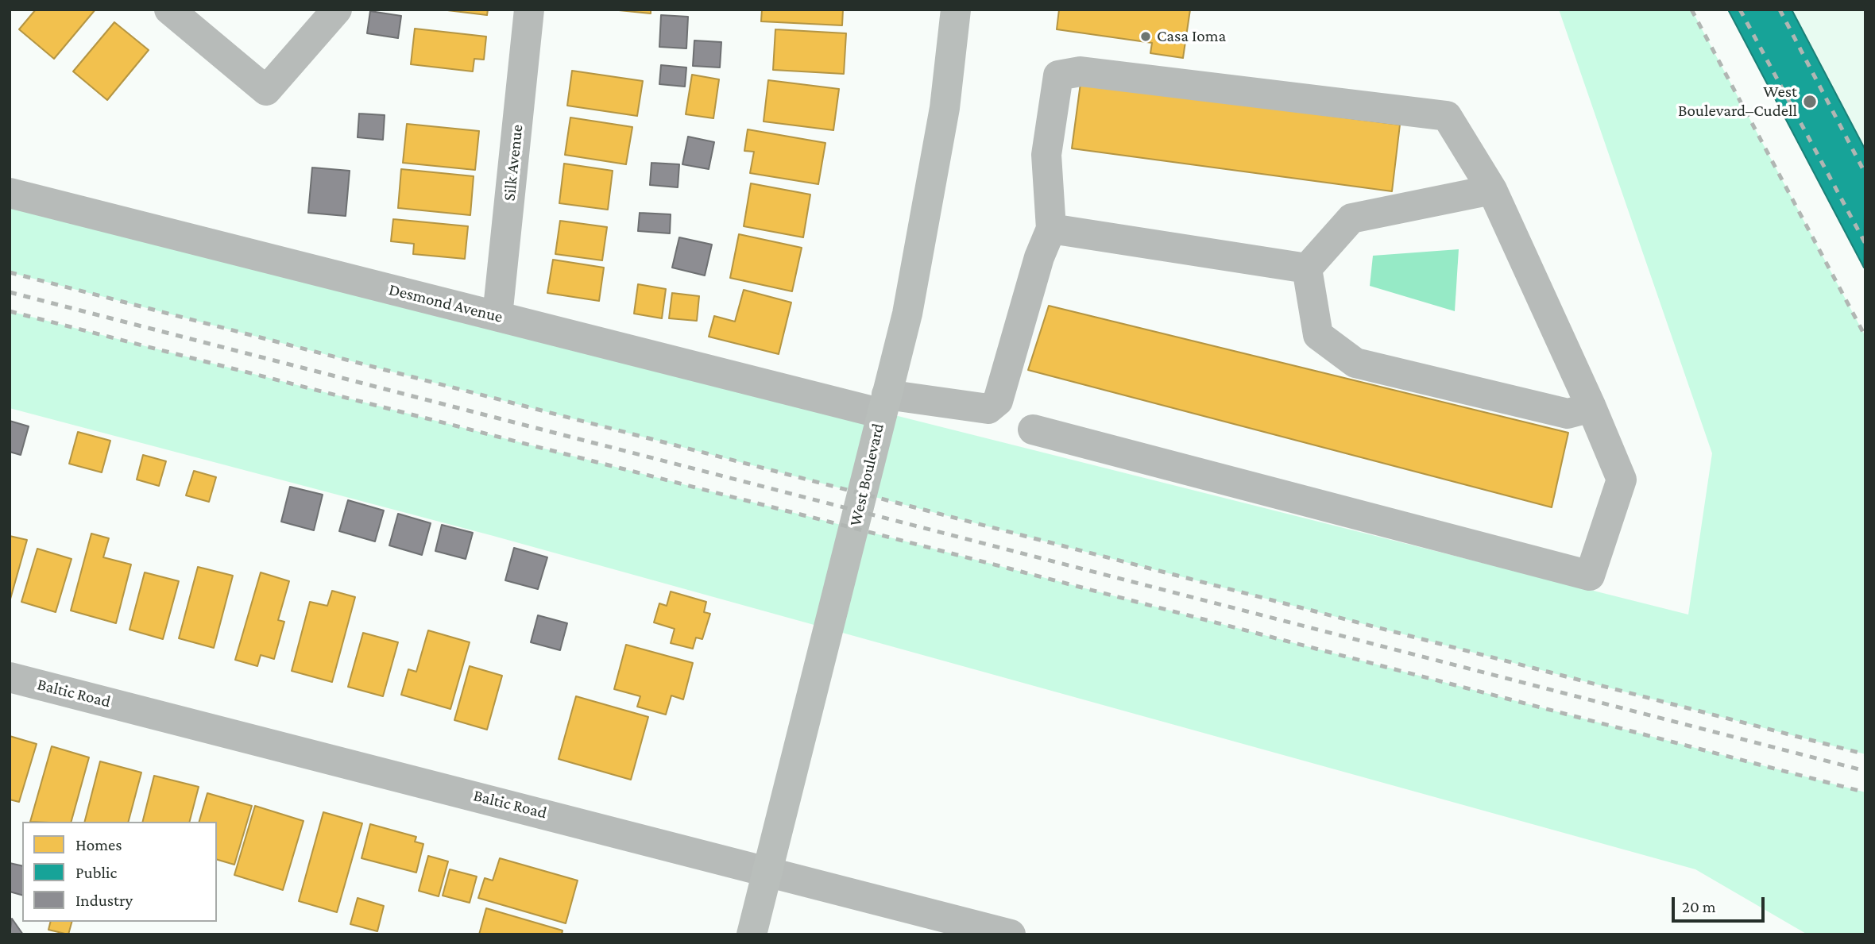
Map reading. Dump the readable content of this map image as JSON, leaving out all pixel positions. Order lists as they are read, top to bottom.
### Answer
{
  "streets": {
    "main road": ["West Boulevard"],
    "street": ["Silk Avenue", "Desmond Avenue", "Baltic Road"]
  },
  "crossings": [
    ["Silk Avenue", "Desmond Avenue"],
    ["Desmond Avenue", "West Boulevard"],
    ["West Boulevard", "Baltic Road"]
  ],
  "places": ["Casa Ioma", "West Boulevard–Cudell"],
  "legend": ["Homes", "Public", "Industry"],
  "scale_bar": "20 m"
}
